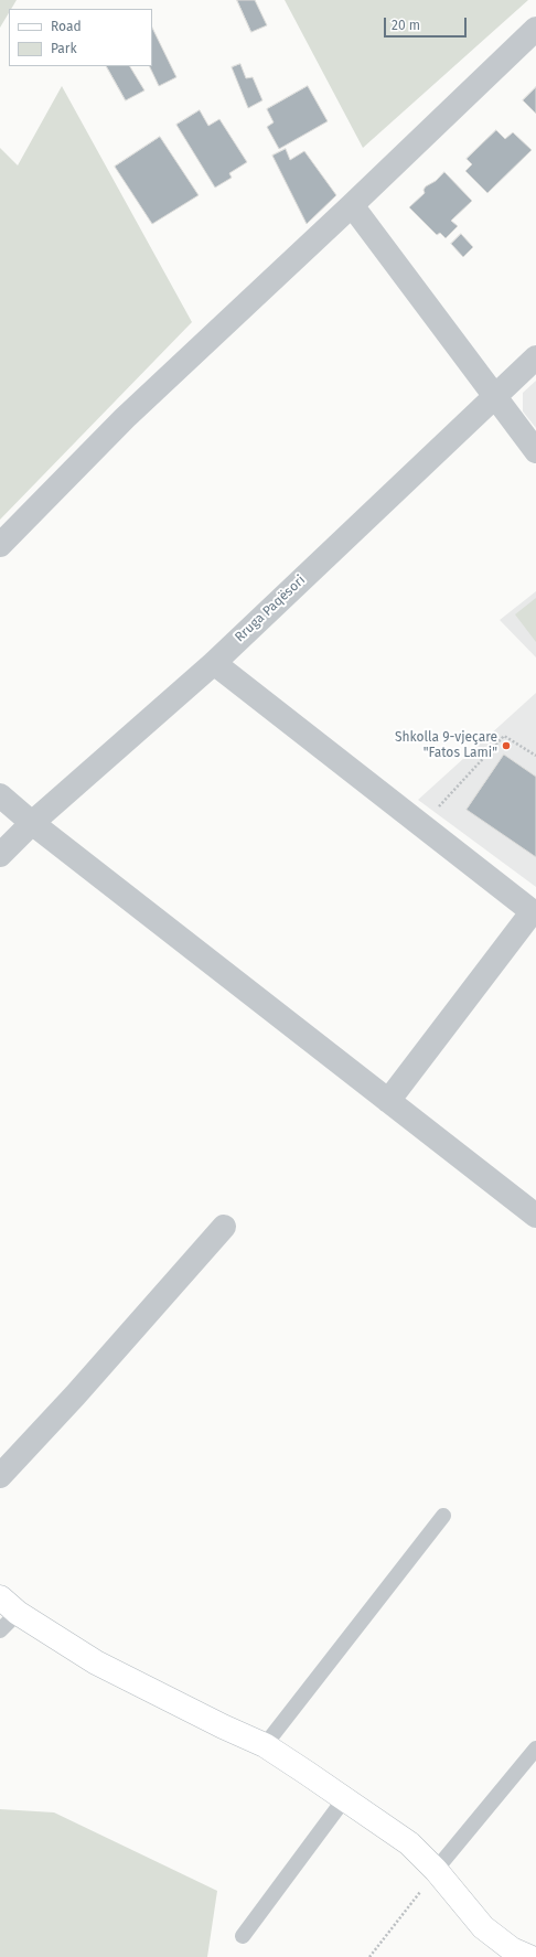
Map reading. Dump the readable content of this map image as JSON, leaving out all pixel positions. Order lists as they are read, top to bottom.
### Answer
{
  "streets": {
    "street": ["Rruga Paqësori"]
  },
  "places": ["Shkolla 9-vjeçare \"Fatos Lami\""],
  "legend": ["Road", "Park"],
  "scale_bar": "20 m"
}
